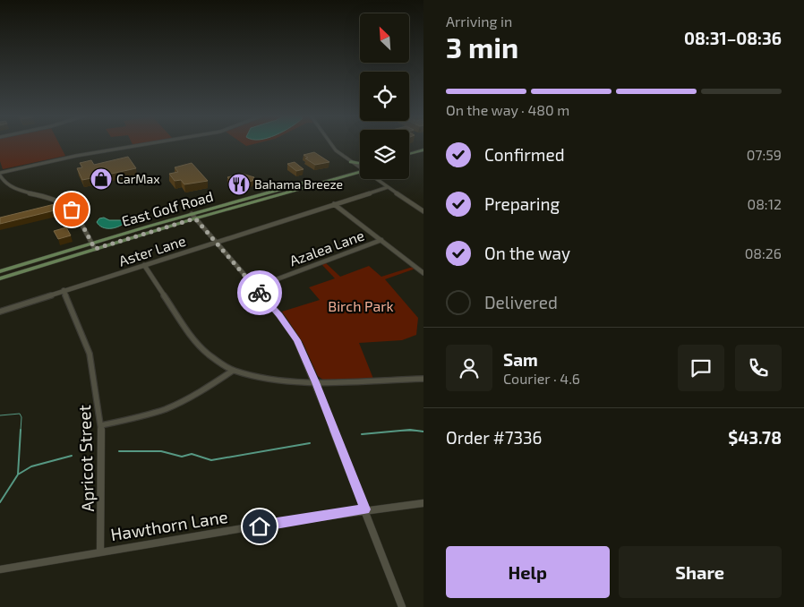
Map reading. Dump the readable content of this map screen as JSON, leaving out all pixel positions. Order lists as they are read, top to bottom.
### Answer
{
  "streets": {
    "main road": ["East Golf Road"],
    "street": [
      "Azalea Lane",
      "Aster Lane",
      "Apricot Street",
      "Hawthorn Lane"
    ]
  },
  "crossings": [
    ["Aster Lane", "Apricot Street"],
    ["Apricot Street", "Hawthorn Lane"]
  ],
  "parks": ["Birch Park"],
  "places": {
    "shop": ["CarMax"],
    "restaurant": ["Bahama Breeze"]
  },
  "north": "top left",
  "page": {
    "heading": ["3 min", "Arriving in", "08:31–08:36"],
    "panel": [
      "Sam",
      "Courier · 4.6",
      "Order #7336",
      "$43.78"
    ],
    "bar": "On the way · 480 m",
    "list": [
      ["Confirmed", "07:59"],
      ["Preparing", "08:12"],
      ["On the way", "08:26"],
      "Delivered"
    ],
    "buttons": ["Help", "Share"]
  }
}
